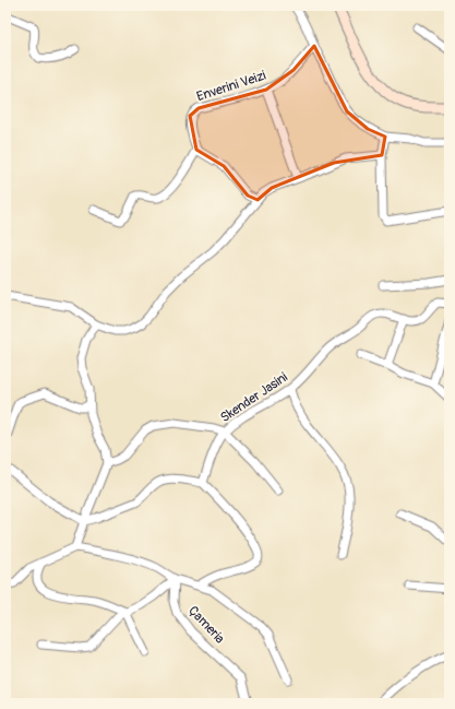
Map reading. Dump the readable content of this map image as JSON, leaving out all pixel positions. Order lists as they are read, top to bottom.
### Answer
{
  "streets": {
    "street": ["Enverini Veizi", "Skender Jasini", "Çameria"]
  }
}
